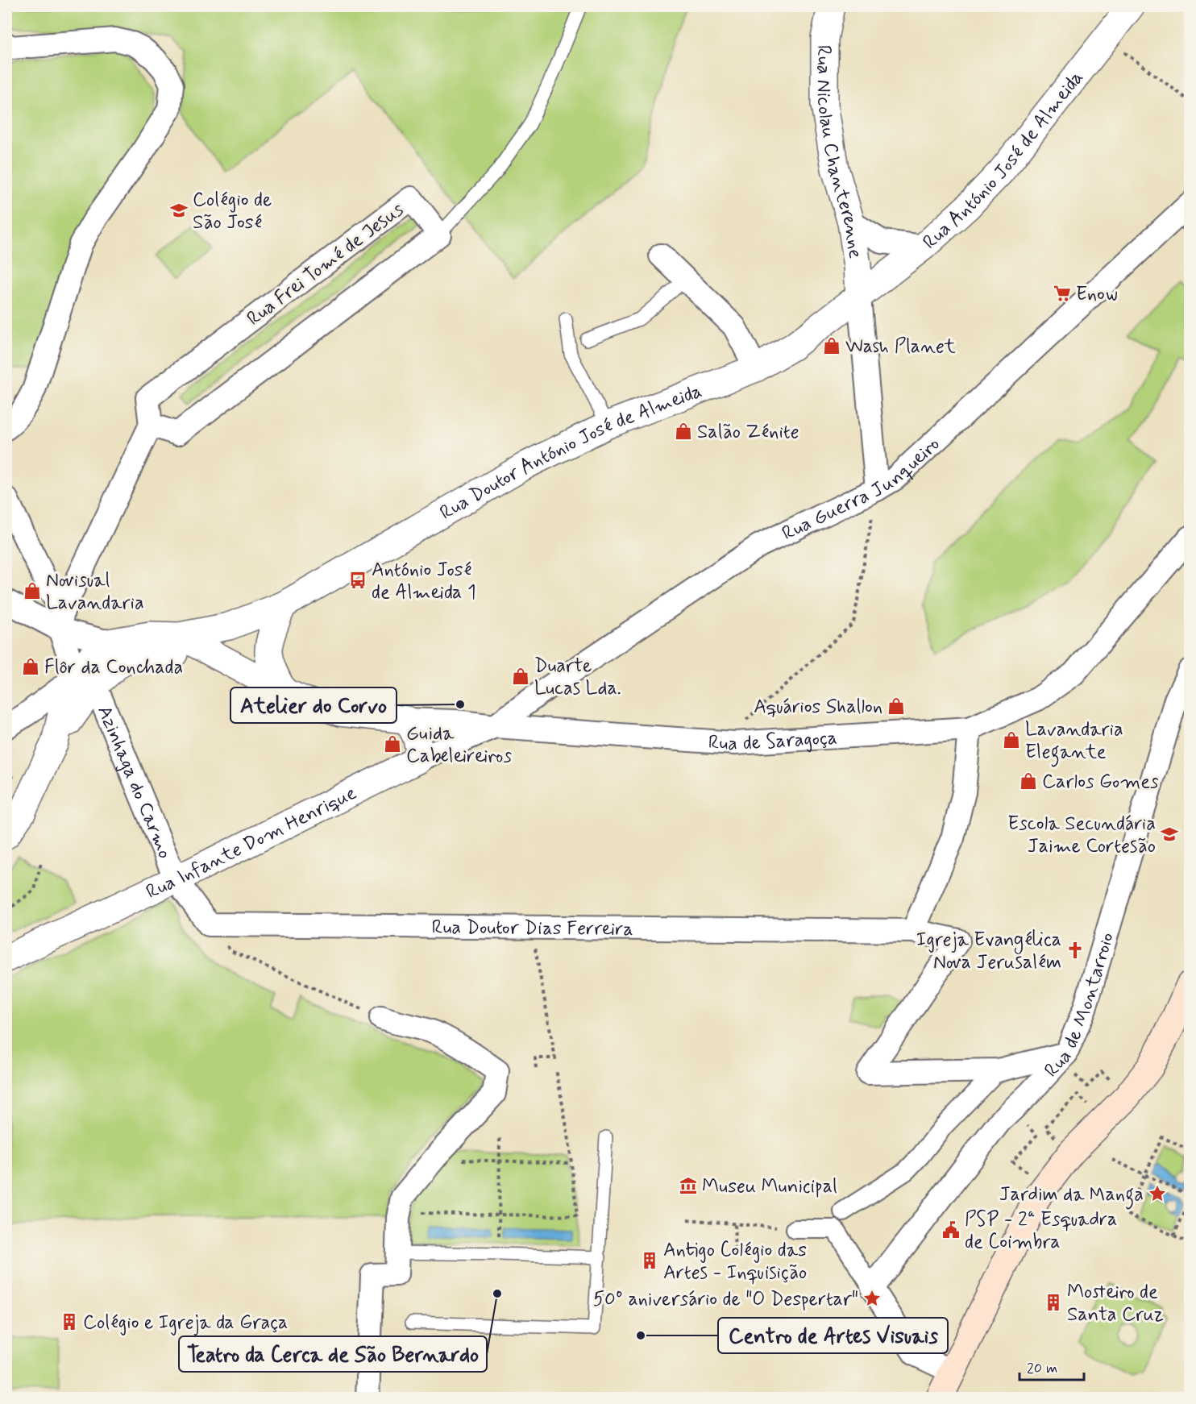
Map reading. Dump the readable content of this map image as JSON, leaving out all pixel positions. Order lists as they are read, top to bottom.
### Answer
{
  "streets": {
    "street": [
      "Rua Nicolau Chanterenne",
      "Rua António José de Almeida",
      "Rua Frei Tomé de Jesus",
      "Rua Doutor António José de Almeida",
      "Rua Guerra Junqueiro",
      "Rua de Saragoça",
      "Azinhaga do Carmo",
      "Rua Infante Dom Henrique",
      "Rua Doutor Dias Ferreira",
      "Rua de Montarroio"
    ]
  },
  "crossings": [
    ["Rua Nicolau Chanterenne", "Rua António José de Almeida"],
    ["Rua Nicolau Chanterenne", "Rua Doutor António José de Almeida"],
    ["Rua António José de Almeida", "Rua Doutor António José de Almeida"],
    ["Rua Doutor António José de Almeida", "Rua de Saragoça"],
    ["Rua Guerra Junqueiro", "Rua de Saragoça"],
    ["Rua Guerra Junqueiro", "Rua Infante Dom Henrique"],
    ["Rua de Saragoça", "Rua Infante Dom Henrique"],
    ["Azinhaga do Carmo", "Rua Infante Dom Henrique"],
    ["Azinhaga do Carmo", "Rua Doutor Dias Ferreira"],
    ["Rua Infante Dom Henrique", "Rua Doutor Dias Ferreira"]
  ],
  "places": {
    "school or university": ["Colégio de São José", "Escola Secundária Jaime Cortesão"],
    "supermarket": ["Enow"],
    "shop": [
      "Wash Planet",
      "Salão Zénite",
      "Novisual Lavandaria",
      "Flôr da Conchada",
      "Duarte Lucas Lda.",
      "Aquários Shallon",
      "Lavandaria Elegante",
      "Guida Cabeleireiros",
      "Carlos Gomes"
    ],
    "bus stop": ["António José de Almeida 1"],
    "other": ["Atelier do Corvo", "Teatro da Cerca de São Bernardo", "Centro de Artes Visuais"],
    "church": ["Igreja Evangélica Nova Jerusalém"],
    "museum": ["Museu Municipal"],
    "place": ["Jardim da Manga", "50º aniversário de \"O Despertar\""],
    "public building": ["PSP - 2ª Esquadra de Coimbra"],
    "building": ["Antigo Colégio das Artes - Inquisição", "Mosteiro de Santa Cruz", "Colégio e Igreja da Graça"]
  },
  "scale_bar": "20 m"
}
